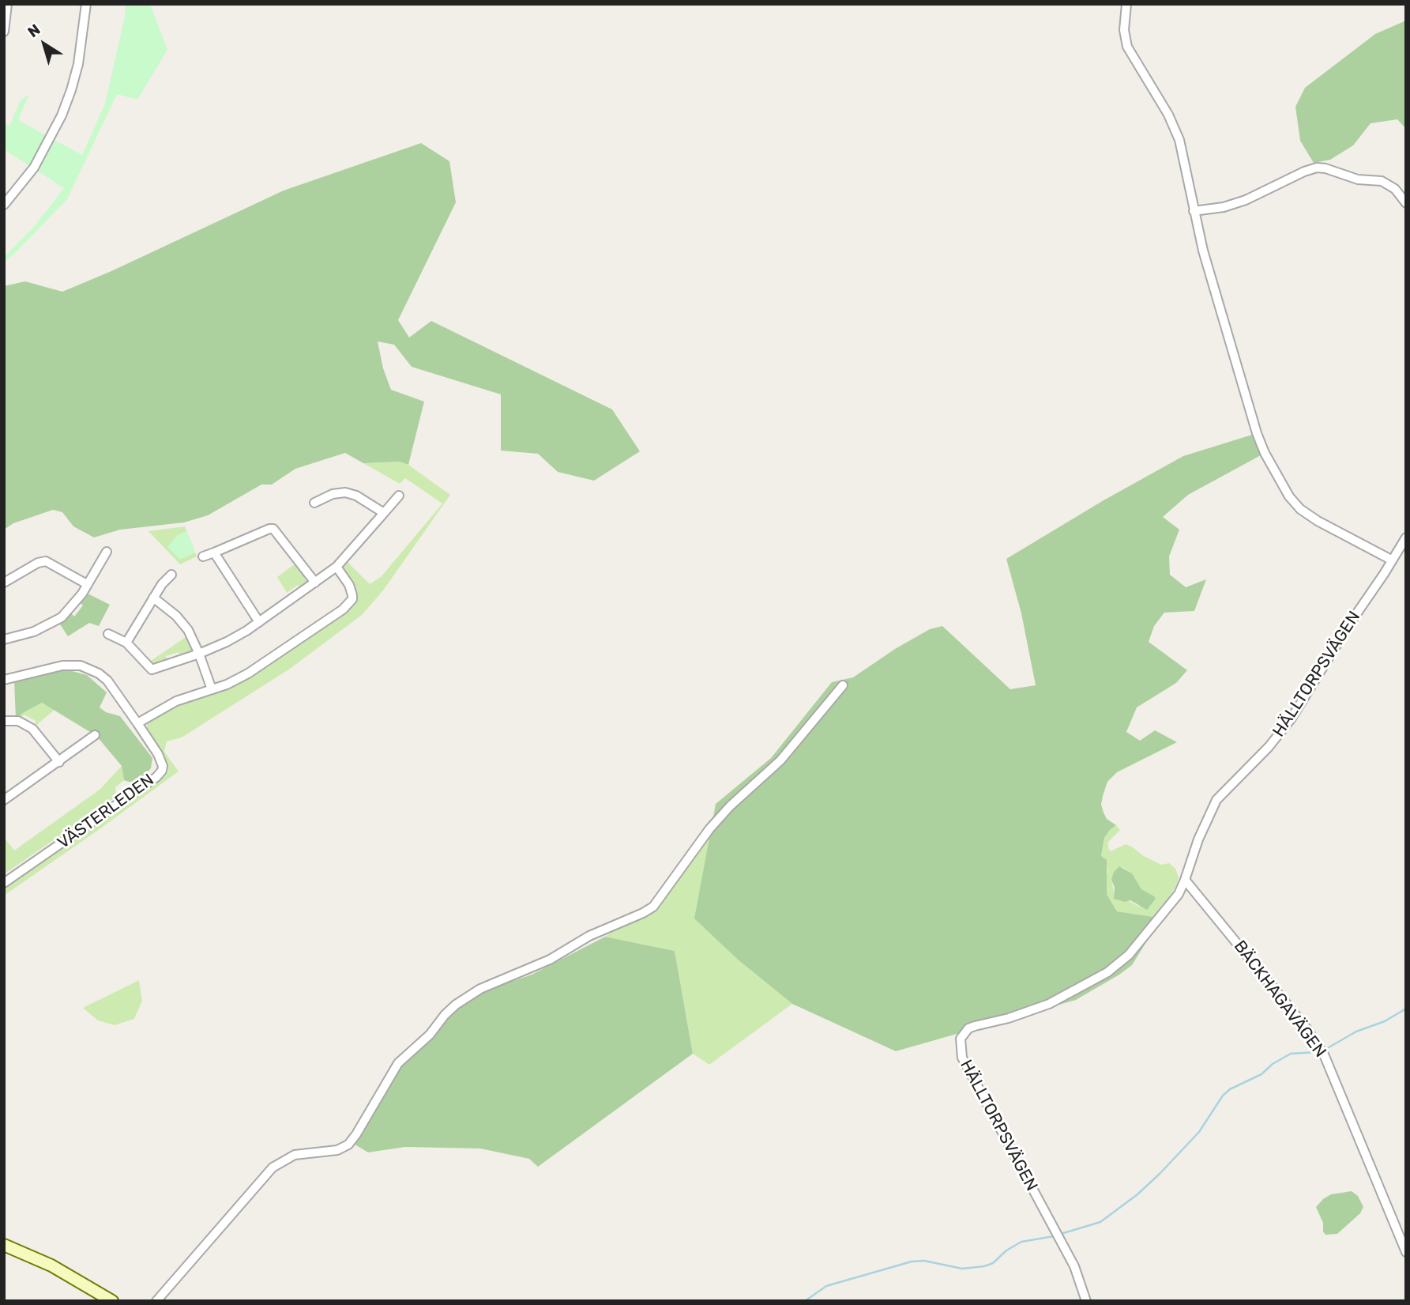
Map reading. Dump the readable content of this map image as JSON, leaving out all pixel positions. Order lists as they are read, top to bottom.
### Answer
{
  "streets": {
    "street": ["HÄLLTORPSVÄGEN", "VÄSTERLEDEN", "BÄCKHAGAVÄGEN"]
  },
  "crossings": [
    ["HÄLLTORPSVÄGEN", "BÄCKHAGAVÄGEN"]
  ],
  "north": "top left"
}
